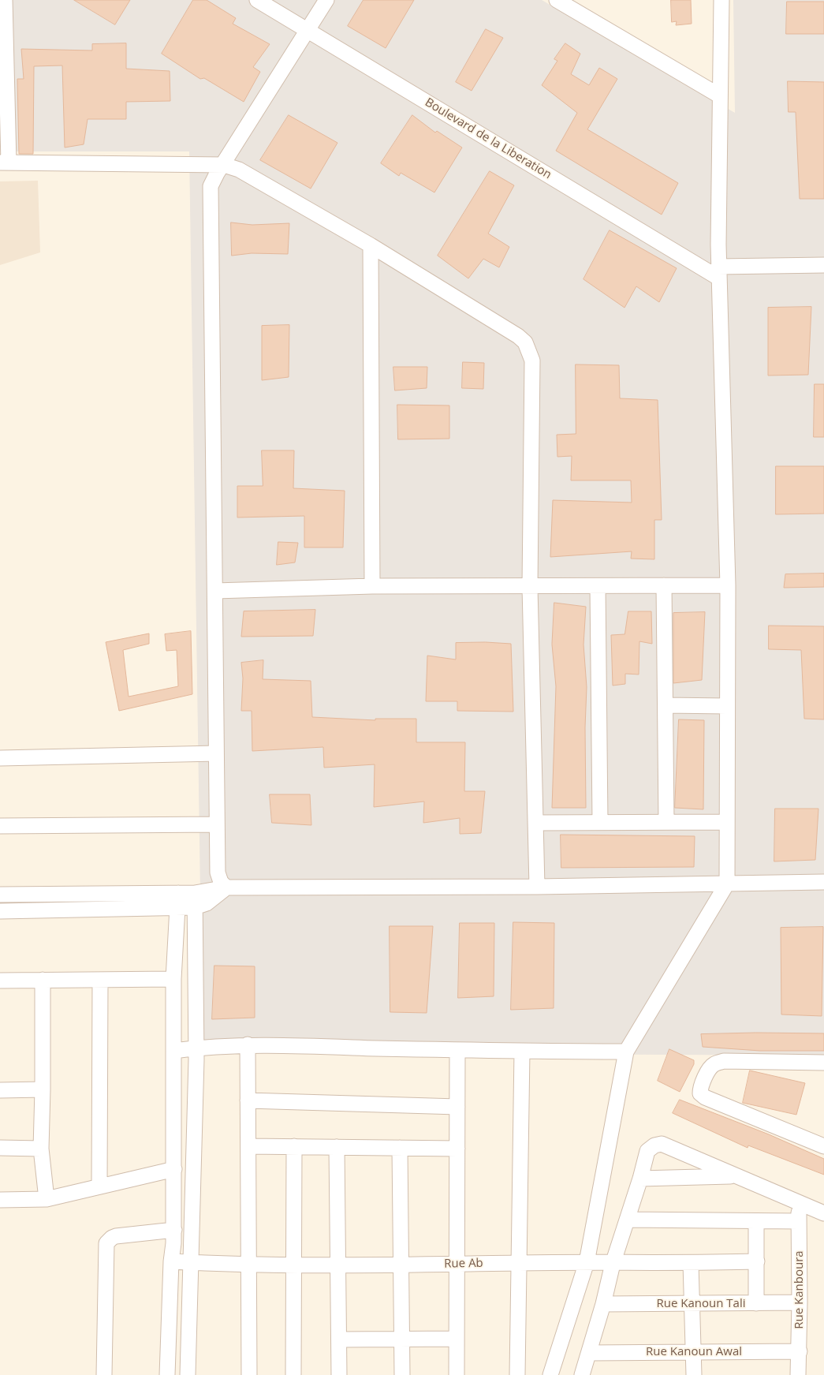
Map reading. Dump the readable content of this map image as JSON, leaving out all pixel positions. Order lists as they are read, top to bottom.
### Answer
{
  "streets": {
    "street": [
      "Boulevard de la Liberation",
      "Rue Ab",
      "Rue Kanboura",
      "Rue Kanoun Tali",
      "Rue Kanoun Awal"
    ]
  },
  "crossings": [
    ["Rue Kanboura", "Rue Kanoun Tali"],
    ["Rue Kanboura", "Rue Kanoun Awal"]
  ]
}
